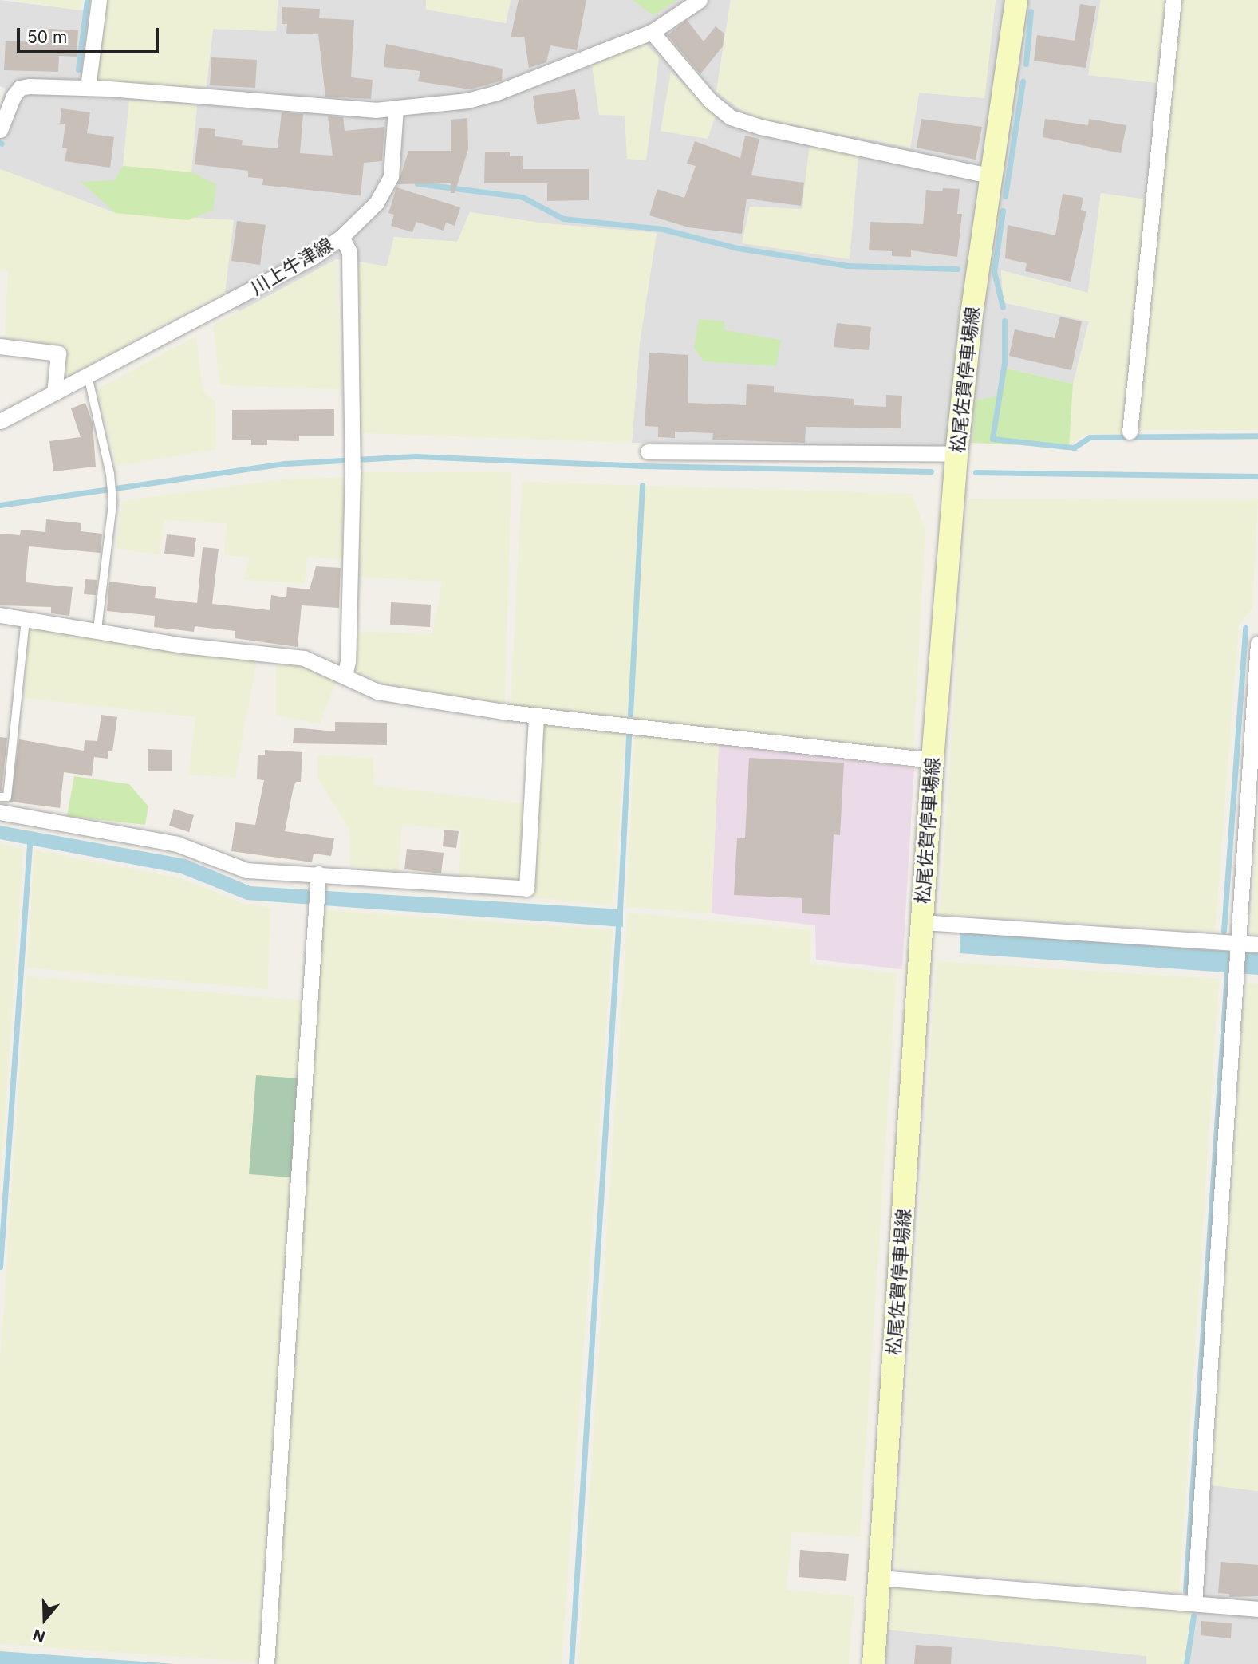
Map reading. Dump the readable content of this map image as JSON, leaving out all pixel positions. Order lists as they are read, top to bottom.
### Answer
{
  "streets": {
    "main road": ["松尾佐賀停車場線"],
    "street": ["川上牛津線"]
  },
  "scale_bar": "50 m",
  "north": "bottom"
}
